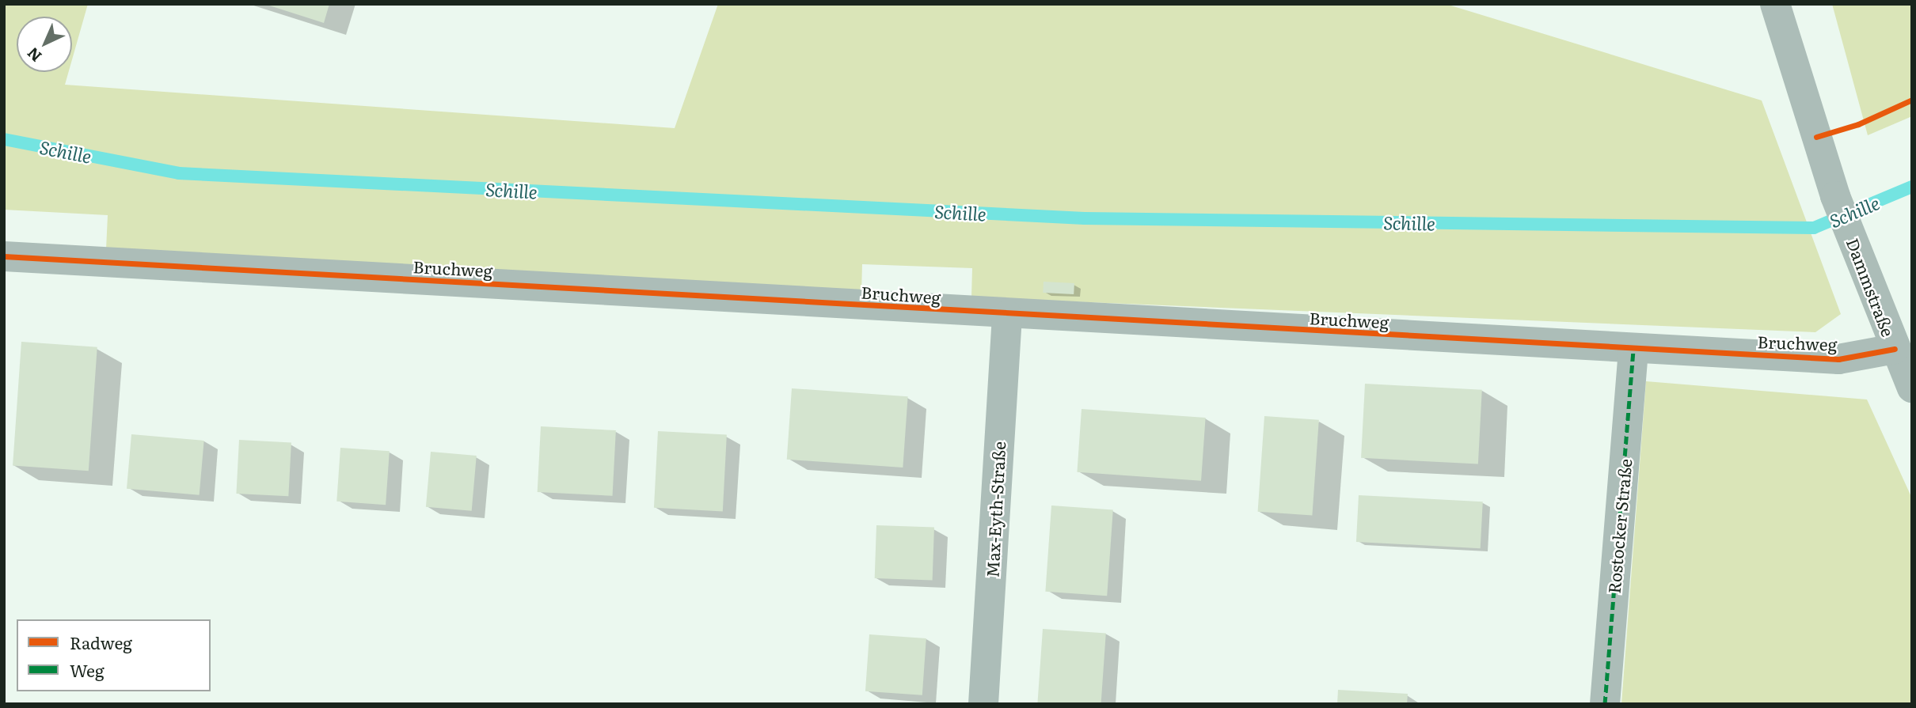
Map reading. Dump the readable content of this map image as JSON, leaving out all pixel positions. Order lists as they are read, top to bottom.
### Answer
{
  "streets": {
    "street": [
      "Bruchweg",
      "Dammstraße",
      "Max-Eyth-Straße",
      "Rostocker Straße"
    ]
  },
  "crossings": [
    ["Bruchweg", "Dammstraße"],
    ["Bruchweg", "Max-Eyth-Straße"],
    ["Bruchweg", "Rostocker Straße"]
  ],
  "water": ["Schille"],
  "legend": ["Radweg", "Weg"],
  "north": "bottom left"
}
